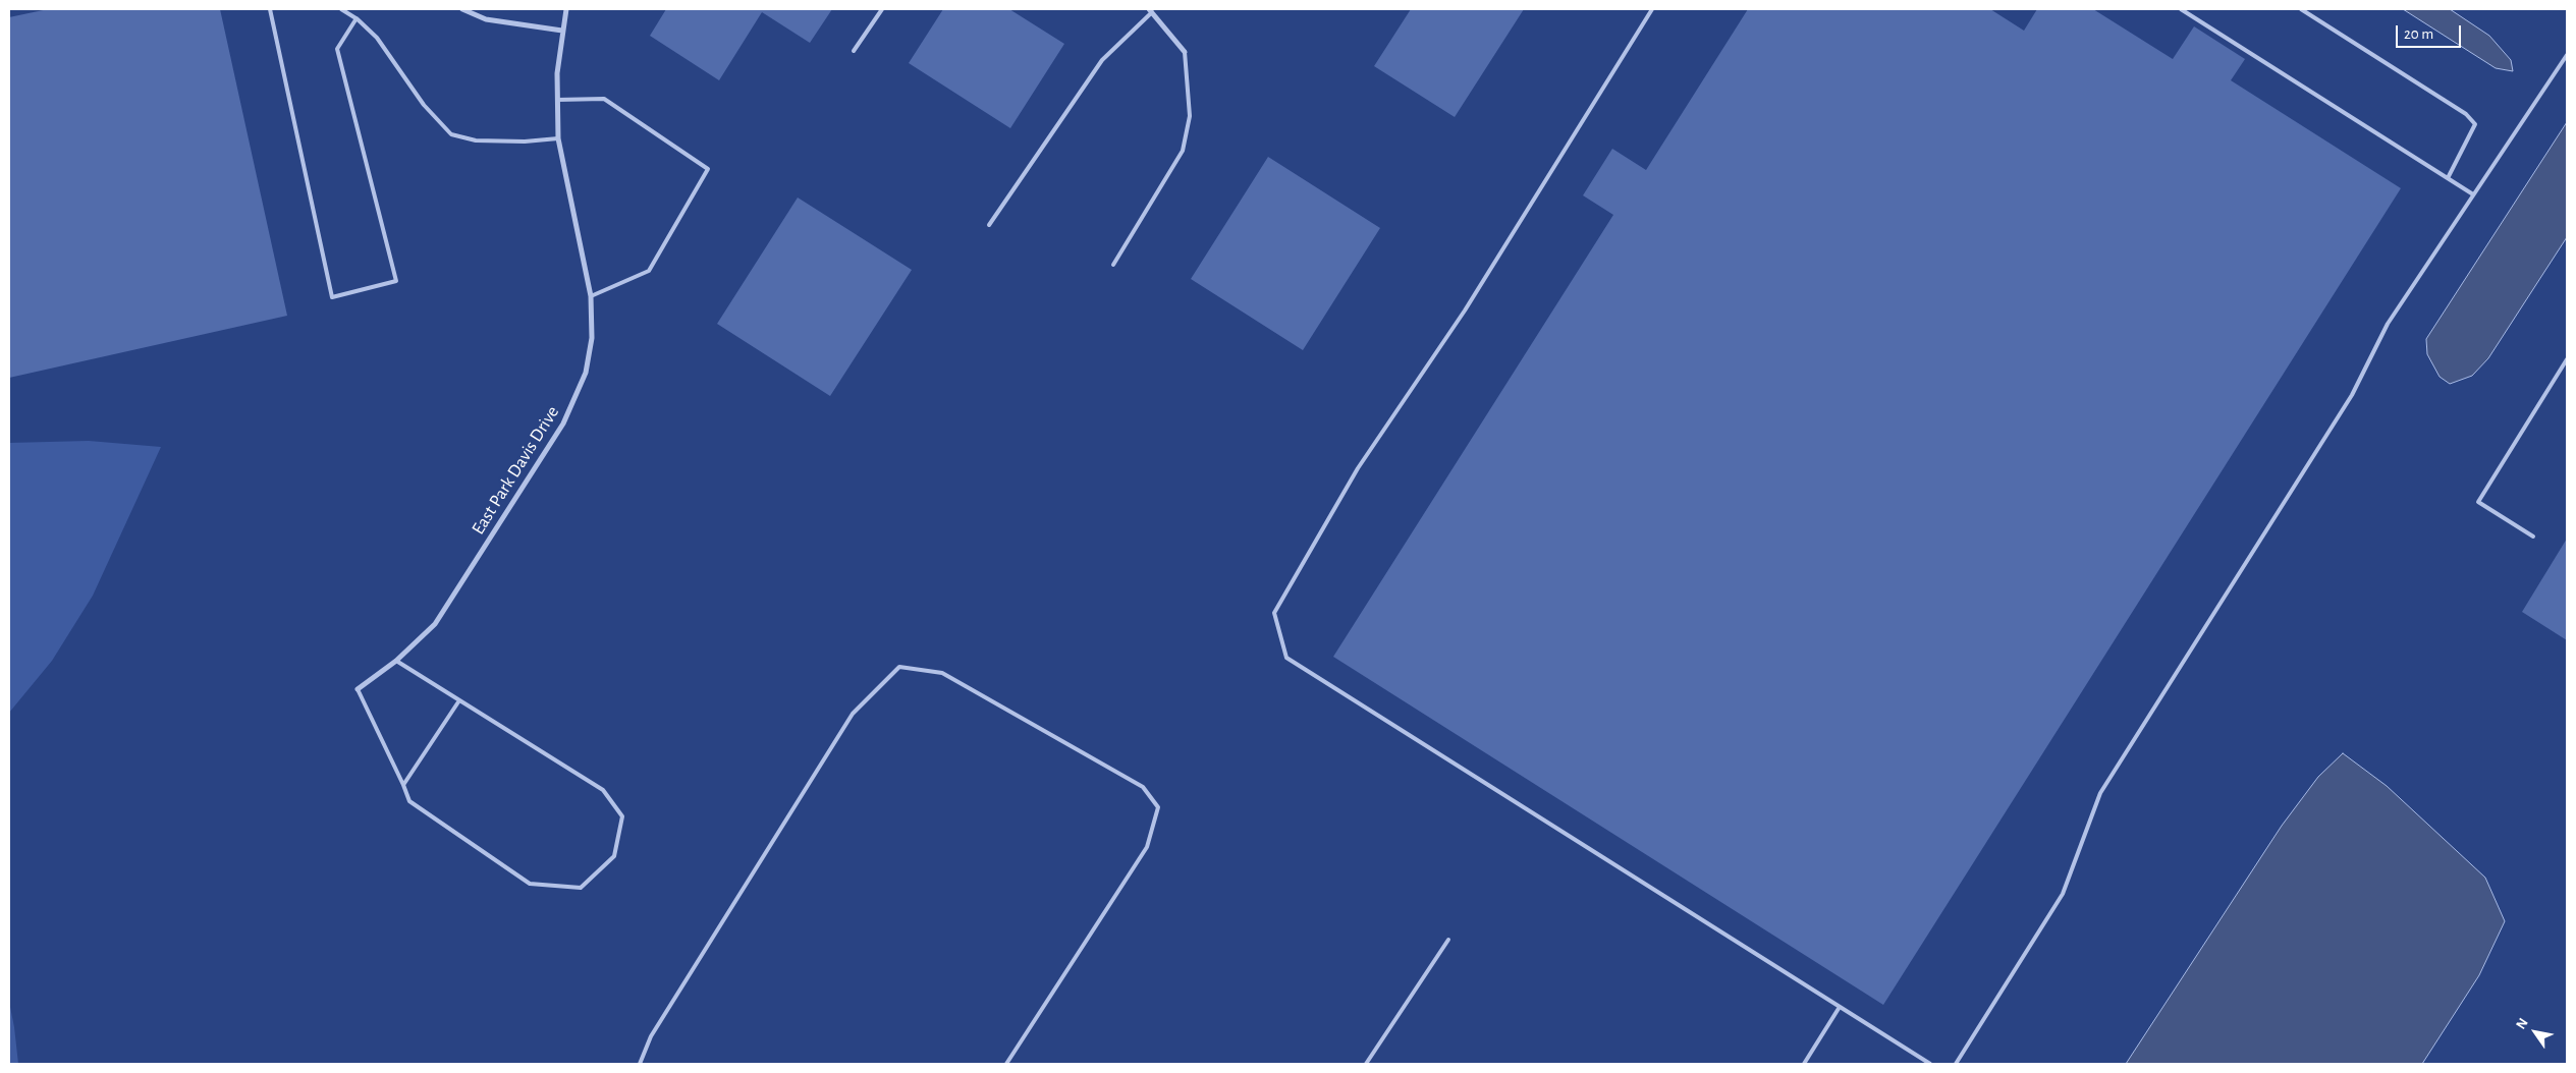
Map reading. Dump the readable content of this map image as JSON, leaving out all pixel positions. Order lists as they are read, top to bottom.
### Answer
{
  "streets": {
    "street": ["East Park Davis Drive"]
  },
  "scale_bar": "20 m",
  "north": "top left"
}
